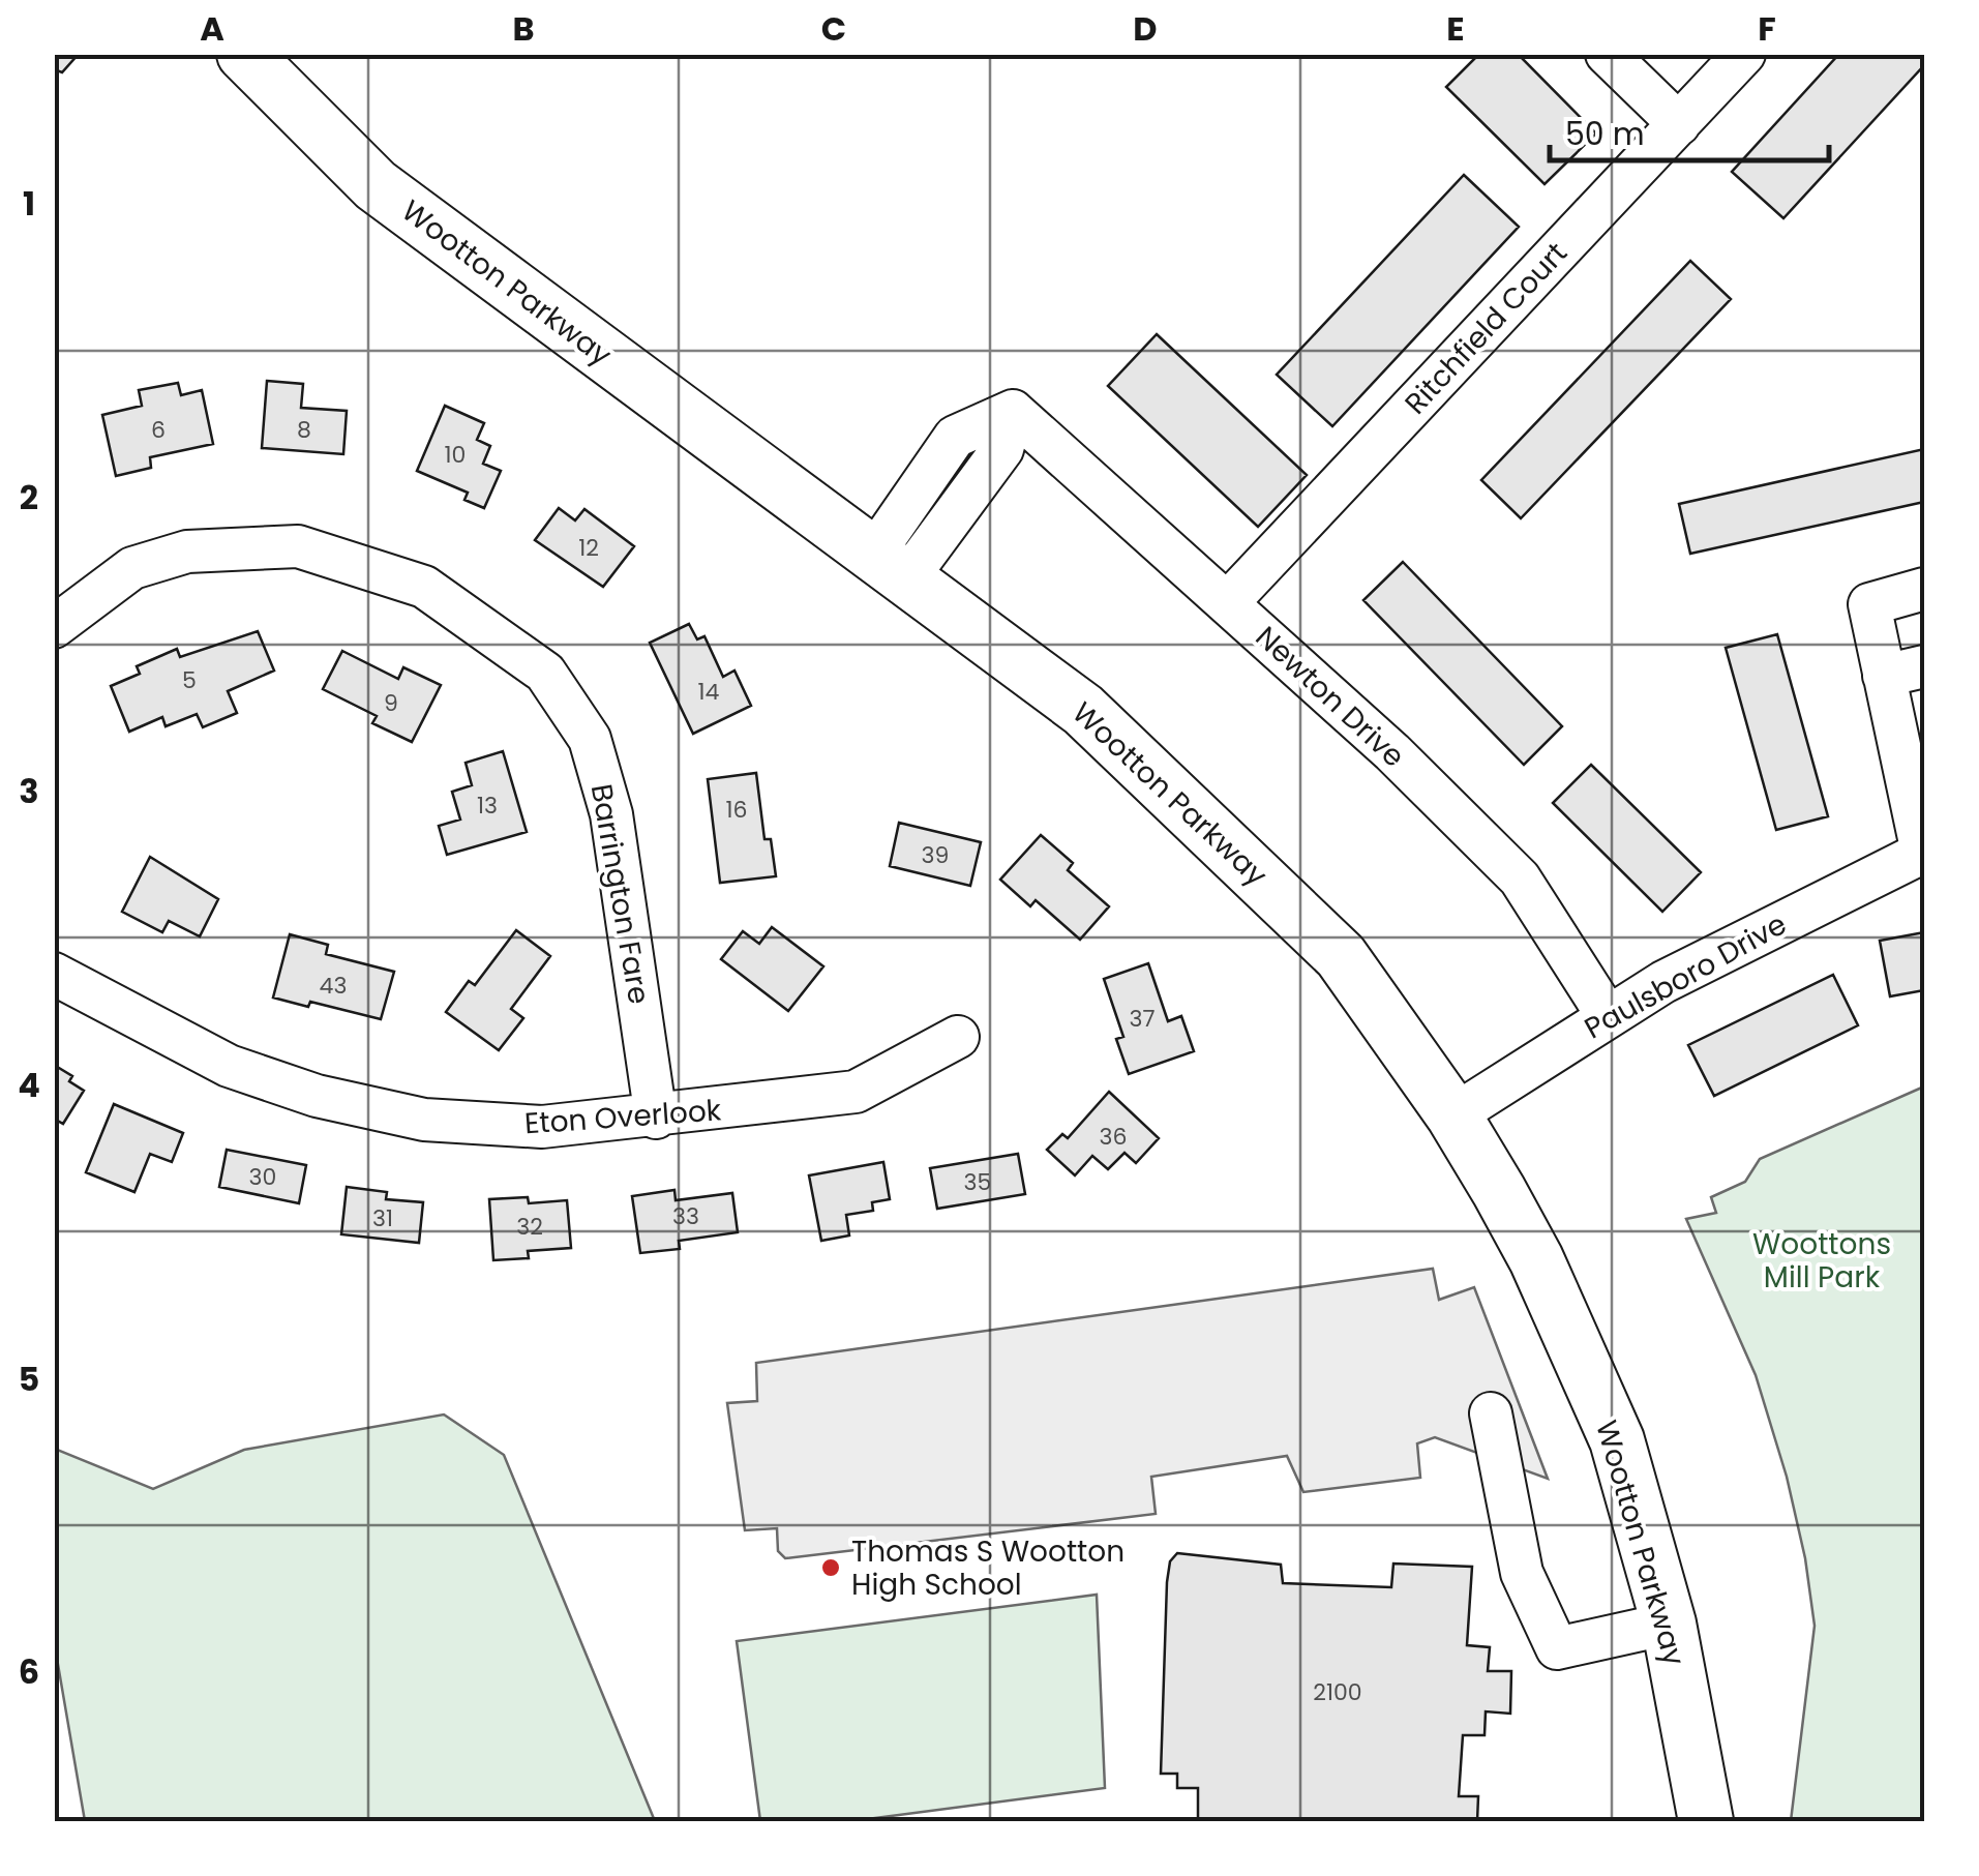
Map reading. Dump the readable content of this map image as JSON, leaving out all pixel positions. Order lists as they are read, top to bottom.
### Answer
{
  "streets": {
    "main road": ["Wootton Parkway"],
    "street": [
      "Ritchfield Court",
      "Newton Drive",
      "Barrington Fare",
      "Paulsboro Drive",
      "Eton Overlook"
    ]
  },
  "crossings": [
    ["Wootton Parkway", "Newton Drive"],
    ["Wootton Parkway", "Paulsboro Drive"],
    ["Ritchfield Court", "Newton Drive"],
    ["Newton Drive", "Paulsboro Drive"],
    ["Barrington Fare", "Eton Overlook"]
  ],
  "parks": ["Woottons Mill Park"],
  "places": ["Thomas S Wootton High School"],
  "house_numbers": [
    "6",
    "8",
    "10",
    "12",
    "5",
    "14",
    "9",
    "13",
    "16",
    "39",
    "43",
    "37",
    "36",
    "30",
    "35",
    "33",
    "31",
    "32",
    "2100"
  ],
  "scale_bar": "50 m",
  "grid": {
    "columns": [
      "A",
      "B",
      "C",
      "D",
      "E",
      "F"
    ],
    "rows": [
      "1",
      "2",
      "3",
      "4",
      "5",
      "6"
    ]
  }
}
